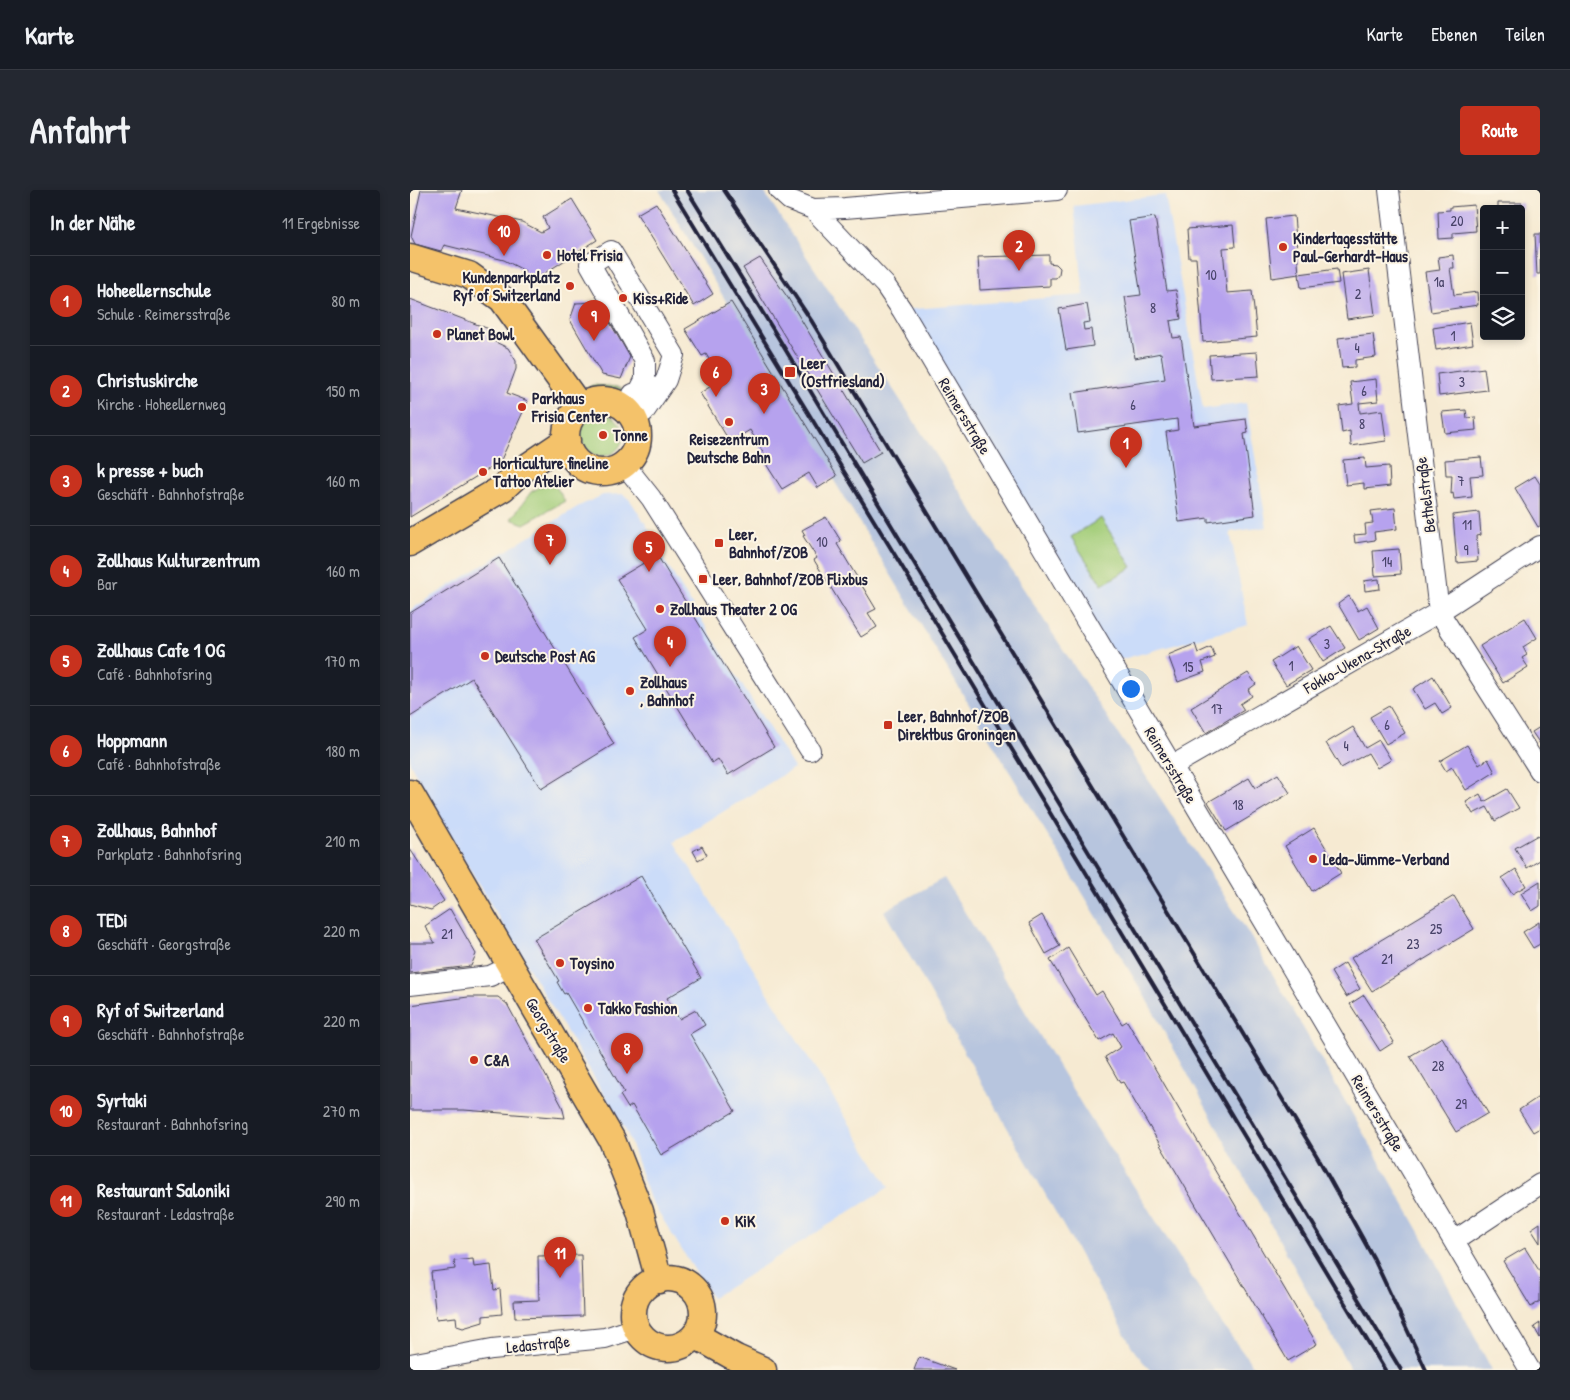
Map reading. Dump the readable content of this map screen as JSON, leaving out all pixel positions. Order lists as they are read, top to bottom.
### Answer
{
  "streets": {
    "main road": ["Georgstraße"],
    "street": [
      "Reimersstraße",
      "Bethelstraße",
      "Fokko-Ukena-Straße",
      "Ledastraße"
    ]
  },
  "crossings": [
    ["Reimersstraße", "Fokko-Ukena-Straße"],
    ["Bethelstraße", "Fokko-Ukena-Straße"],
    ["Georgstraße", "Ledastraße"]
  ],
  "places": {
    "other": [
      "Kindertagesstätte Paul-Gerhardt-Haus",
      "Hotel Frisia",
      "Kundenparkplatz Ryf of Switzerland",
      "Kiss+Ride",
      "Planet Bowl",
      "Parkhaus Frisia Center",
      "Reisezentrum Deutsche Bahn",
      "Tonne",
      "Horticulture fineline Tattoo Atelier",
      "Zollhaus Theater 2 OG",
      "Deutsche Post AG",
      "Zollhaus , Bahnhof",
      "Leda-Jümme-Verband",
      "Toysino",
      "Takko Fashion",
      "C&A",
      "KiK"
    ],
    "transit": [
      "Leer (Ostfriesland)",
      "Leer, Bahnhof/ZOB",
      "Leer, Bahnhof/ZOB Flixbus",
      "Leer, Bahnhof/ZOB Direktbus Groningen"
    ]
  },
  "house_numbers": [
    "20",
    "10",
    "1a",
    "2",
    "8",
    "1",
    "4",
    "3",
    "6",
    "6",
    "8",
    "7",
    "11",
    "10",
    "9",
    "14",
    "3",
    "1",
    "15",
    "17",
    "6",
    "4",
    "18",
    "25",
    "21",
    "23",
    "21",
    "28",
    "29"
  ],
  "page": {
    "header": "Karte",
    "nav": ["Karte", "Ebenen", "Teilen"],
    "buttons": "Route",
    "title": "Anfahrt",
    "heading": ["In der Nähe", "11 Ergebnisse"],
    "map_buttons": ["+", "−"],
    "pins": [
      "10",
      "2",
      "9",
      "6",
      "3",
      "1",
      "7",
      "5",
      "4",
      "8",
      "11"
    ],
    "list": [
      {
        "mark": "1",
        "name": "Hoheellernschule",
        "note": "Schule · Reimersstraße",
        "value": "80 m"
      },
      {
        "mark": "2",
        "name": "Christuskirche",
        "note": "Kirche · Hoheellernweg",
        "value": "150 m"
      },
      {
        "mark": "3",
        "name": "k presse + buch",
        "note": "Geschäft · Bahnhofstraße",
        "value": "160 m"
      },
      {
        "mark": "4",
        "name": "Zollhaus Kulturzentrum",
        "note": "Bar",
        "value": "160 m"
      },
      {
        "mark": "5",
        "name": "Zollhaus Cafe 1 OG",
        "note": "Café · Bahnhofsring",
        "value": "170 m"
      },
      {
        "mark": "6",
        "name": "Hoppmann",
        "note": "Café · Bahnhofstraße",
        "value": "180 m"
      },
      {
        "mark": "7",
        "name": "Zollhaus, Bahnhof",
        "note": "Parkplatz · Bahnhofsring",
        "value": "210 m"
      },
      {
        "mark": "8",
        "name": "TEDi",
        "note": "Geschäft · Georgstraße",
        "value": "220 m"
      },
      {
        "mark": "9",
        "name": "Ryf of Switzerland",
        "note": "Geschäft · Bahnhofstraße",
        "value": "220 m"
      },
      {
        "mark": "10",
        "name": "Syrtaki",
        "note": "Restaurant · Bahnhofsring",
        "value": "270 m"
      },
      {
        "mark": "11",
        "name": "Restaurant Saloniki",
        "note": "Restaurant · Ledastraße",
        "value": "290 m"
      }
    ]
  }
}
